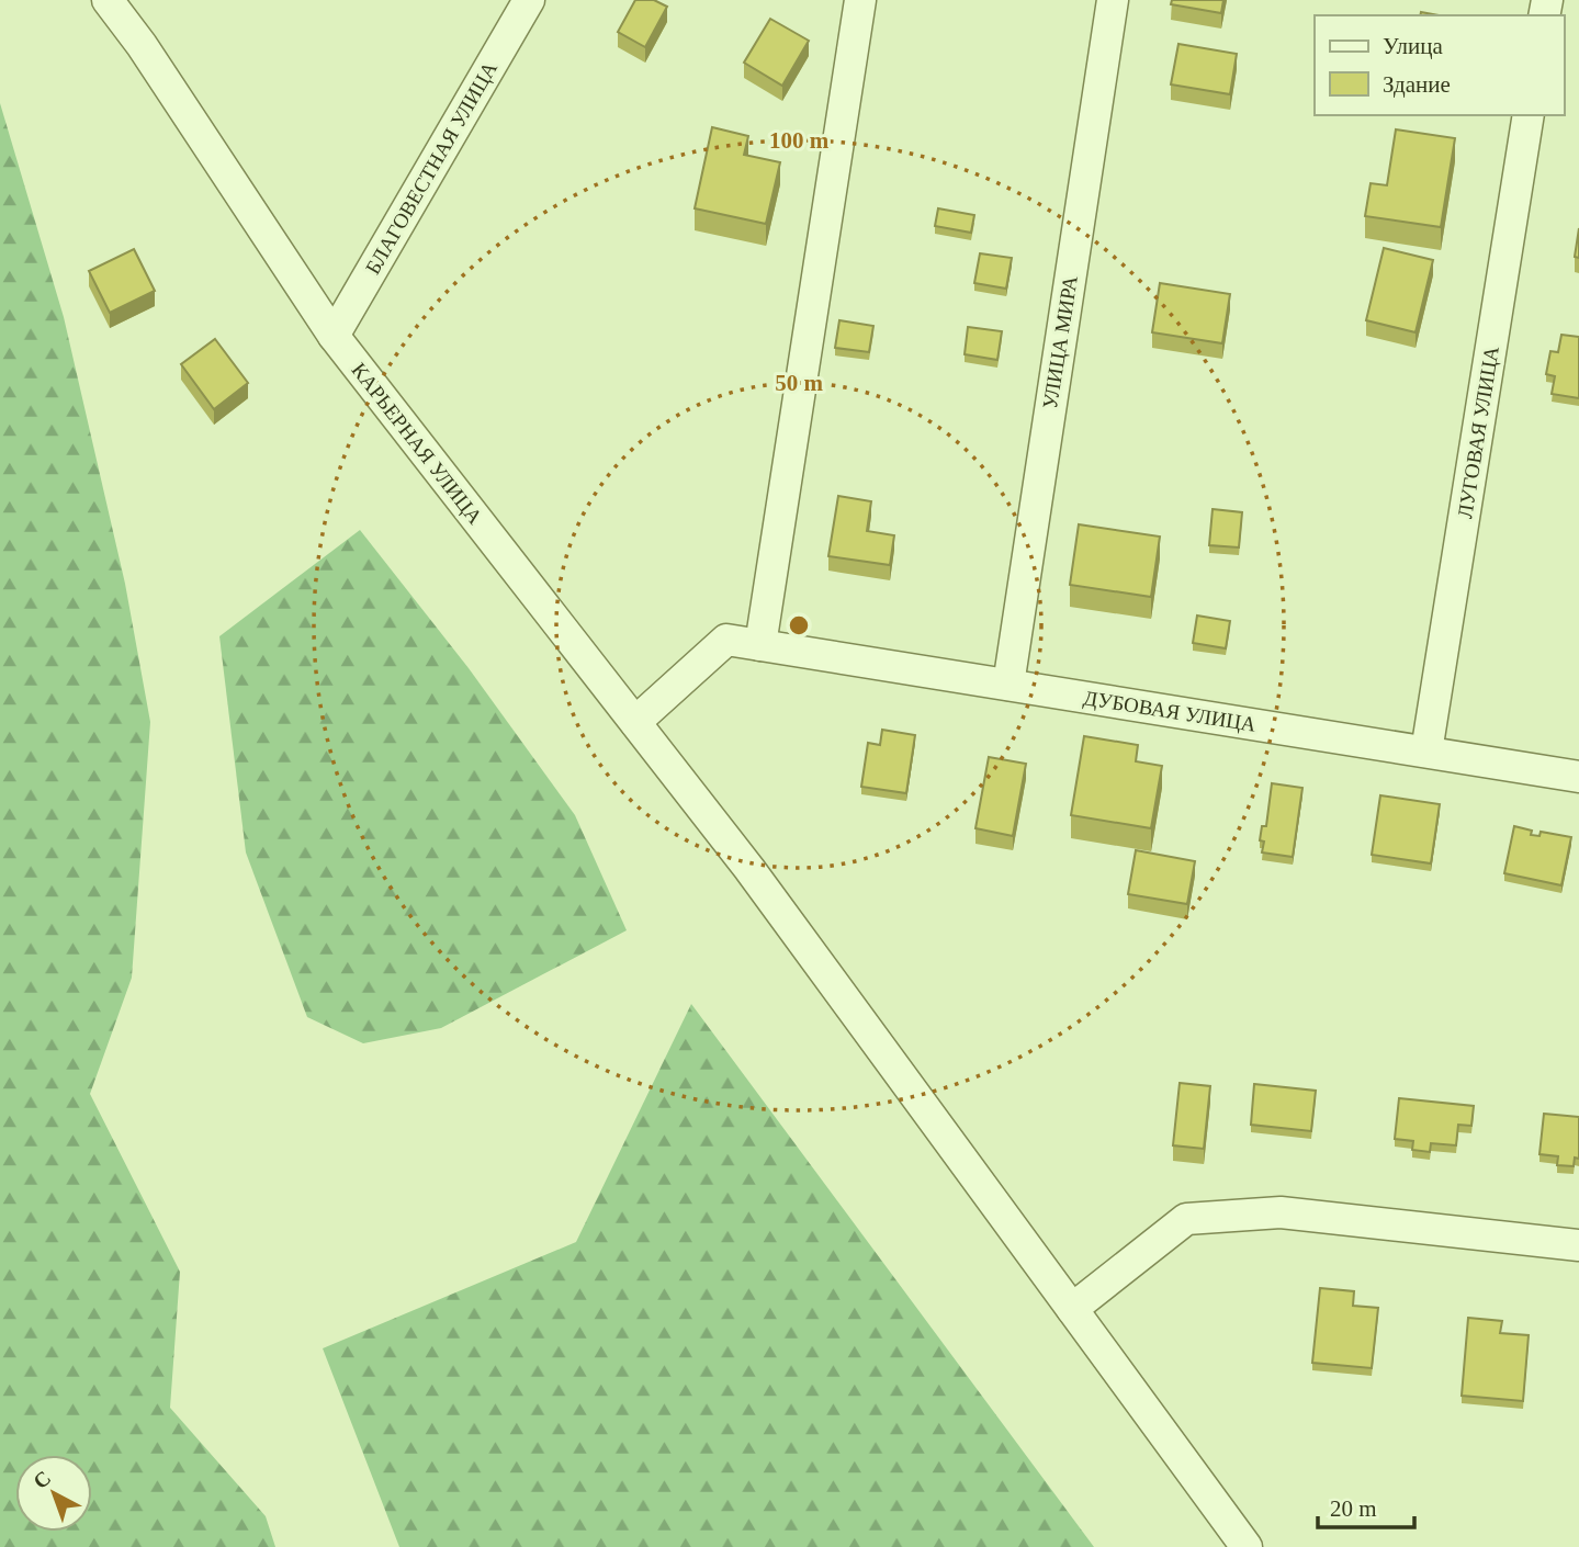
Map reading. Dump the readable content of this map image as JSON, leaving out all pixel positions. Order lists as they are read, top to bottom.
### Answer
{
  "streets": {
    "street": [
      "БЛАГОВЕСТНАЯ УЛИЦА",
      "УЛИЦА МИРА",
      "ЛУГОВАЯ УЛИЦА",
      "КАРЬЕРНАЯ УЛИЦА",
      "ДУБОВАЯ УЛИЦА"
    ]
  },
  "crossings": [
    ["БЛАГОВЕСТНАЯ УЛИЦА", "КАРЬЕРНАЯ УЛИЦА"],
    ["УЛИЦА МИРА", "ДУБОВАЯ УЛИЦА"],
    ["ЛУГОВАЯ УЛИЦА", "ДУБОВАЯ УЛИЦА"],
    ["КАРЬЕРНАЯ УЛИЦА", "ДУБОВАЯ УЛИЦА"]
  ],
  "legend": ["Улица", "Здание"],
  "scale_bar": "20 m",
  "north": "top left",
  "rings": ["100 m", "50 m"]
}
